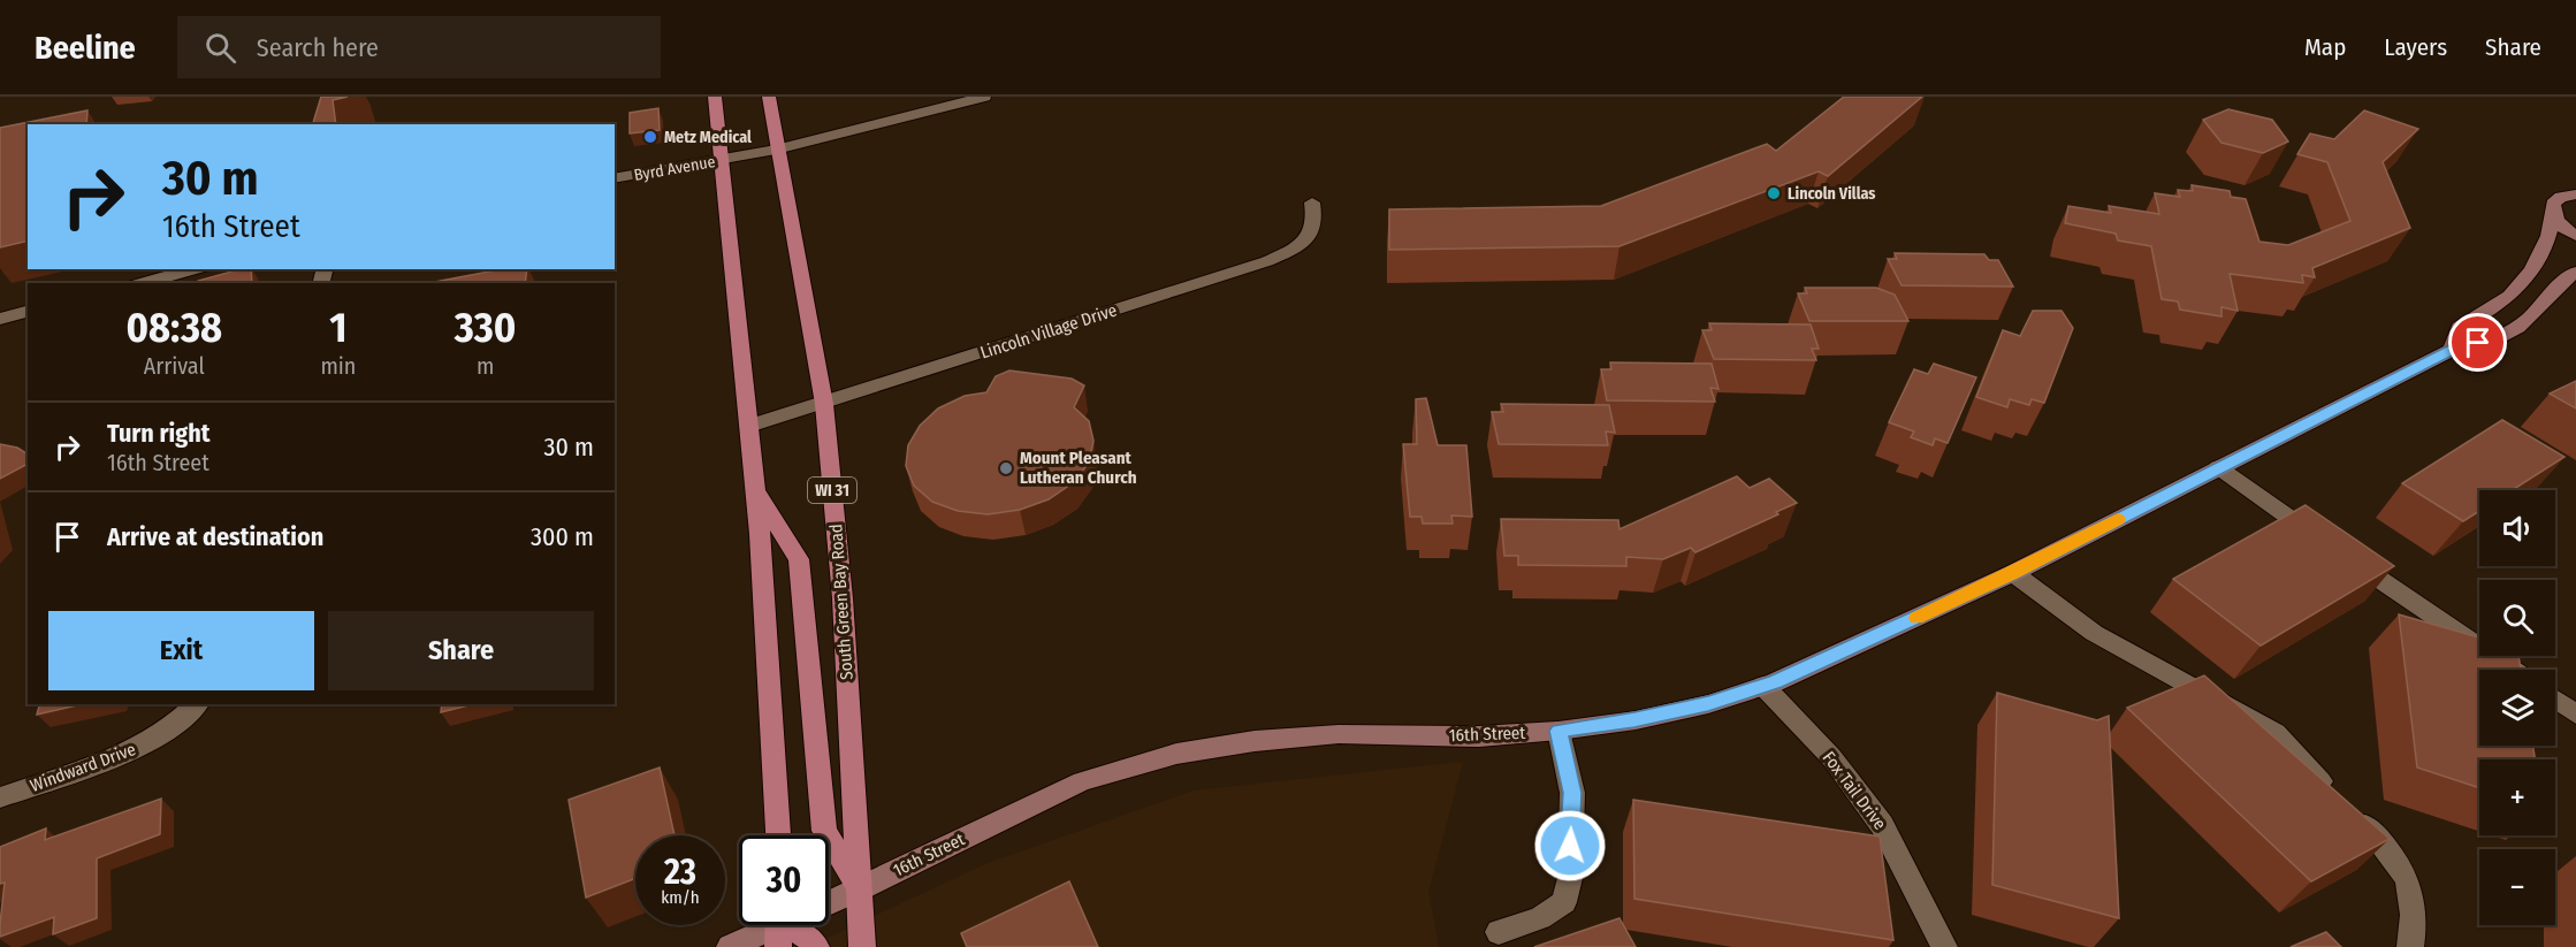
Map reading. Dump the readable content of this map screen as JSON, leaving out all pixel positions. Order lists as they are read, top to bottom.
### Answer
{
  "streets": {
    "main road": ["WI 31", "South Green Bay Road"],
    "street": [
      "Byrd Avenue",
      "Lincoln Village Drive",
      "16th Street",
      "Windward Drive",
      "Fox Tail Drive"
    ]
  },
  "crossings": [
    ["Byrd Avenue", "South Green Bay Road"],
    ["Lincoln Village Drive", "South Green Bay Road"],
    ["South Green Bay Road", "16th Street"],
    ["16th Street", "Fox Tail Drive"]
  ],
  "places": ["Metz Medical", "Lincoln Villas", "Mount Pleasant Lutheran Church"],
  "page": {
    "header": "Beeline",
    "search": "Search here",
    "nav": ["Map", "Layers", "Share"],
    "turn": ["30 m", "16th Street"],
    "eta": [
      "08:38",
      "Arrival",
      "1",
      "min",
      "330",
      "m"
    ],
    "list": [
      {
        "name": "Turn right",
        "note": "16th Street",
        "value": "30 m"
      },
      {
        "name": "Arrive at destination",
        "value": "300 m"
      }
    ],
    "map_buttons": ["+", "−"],
    "buttons": ["Exit", "Share"],
    "speed": "23 km/h",
    "limit": "30"
  }
}
